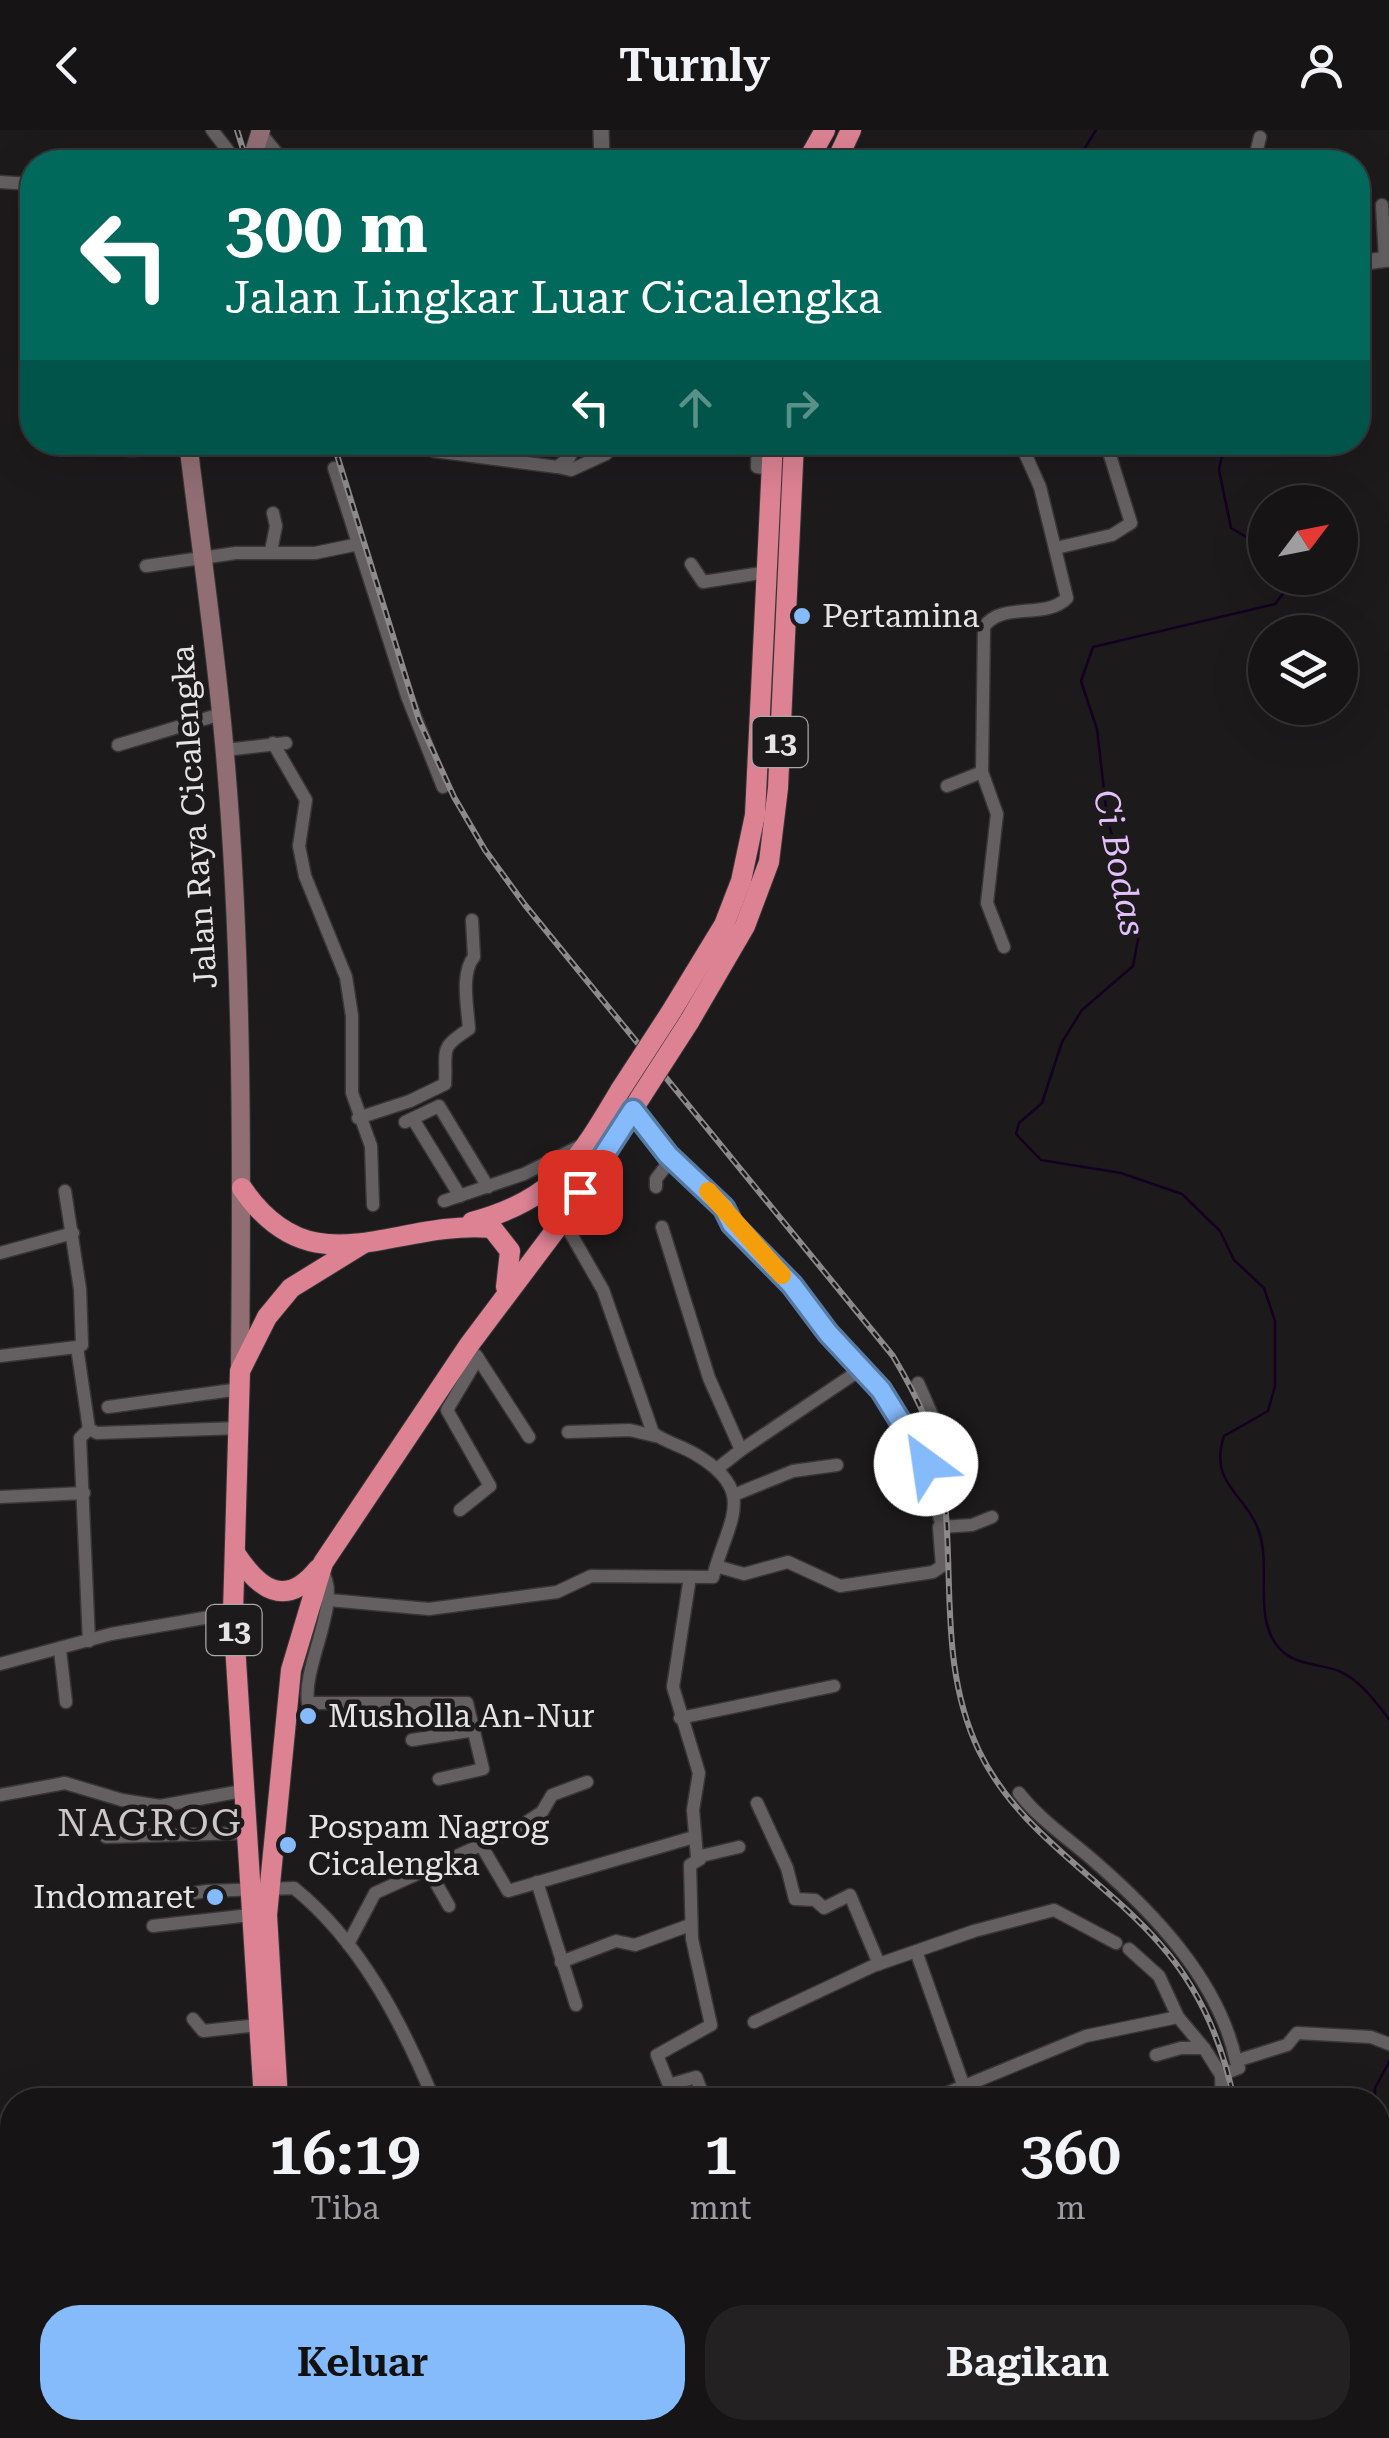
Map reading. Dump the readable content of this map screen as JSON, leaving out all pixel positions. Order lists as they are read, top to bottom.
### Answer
{
  "streets": {
    "highway": ["13"],
    "main road": ["Jalan Raya Cicalengka"]
  },
  "crossings": [
    ["13", "Jalan Raya Cicalengka"]
  ],
  "districts": ["NAGROG"],
  "water": ["Ci Bodas"],
  "places": [
    "Pertamina",
    "Musholla An-Nur",
    "Pospam Nagrog Cicalengka",
    "Indomaret"
  ],
  "north": "top right",
  "page": {
    "header": "Turnly",
    "turn": ["300 m", "Jalan Lingkar Luar Cicalengka"],
    "eta": [
      "16:19",
      "Tiba",
      "1",
      "mnt",
      "360",
      "m"
    ],
    "buttons": ["Keluar", "Bagikan"]
  }
}
